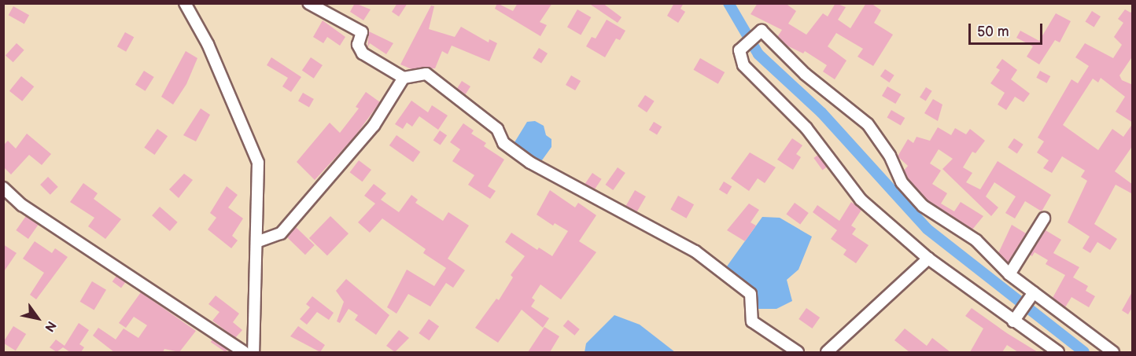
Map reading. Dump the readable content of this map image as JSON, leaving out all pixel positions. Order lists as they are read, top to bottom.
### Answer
{
  "scale_bar": "50 m",
  "north": "bottom right"
}
